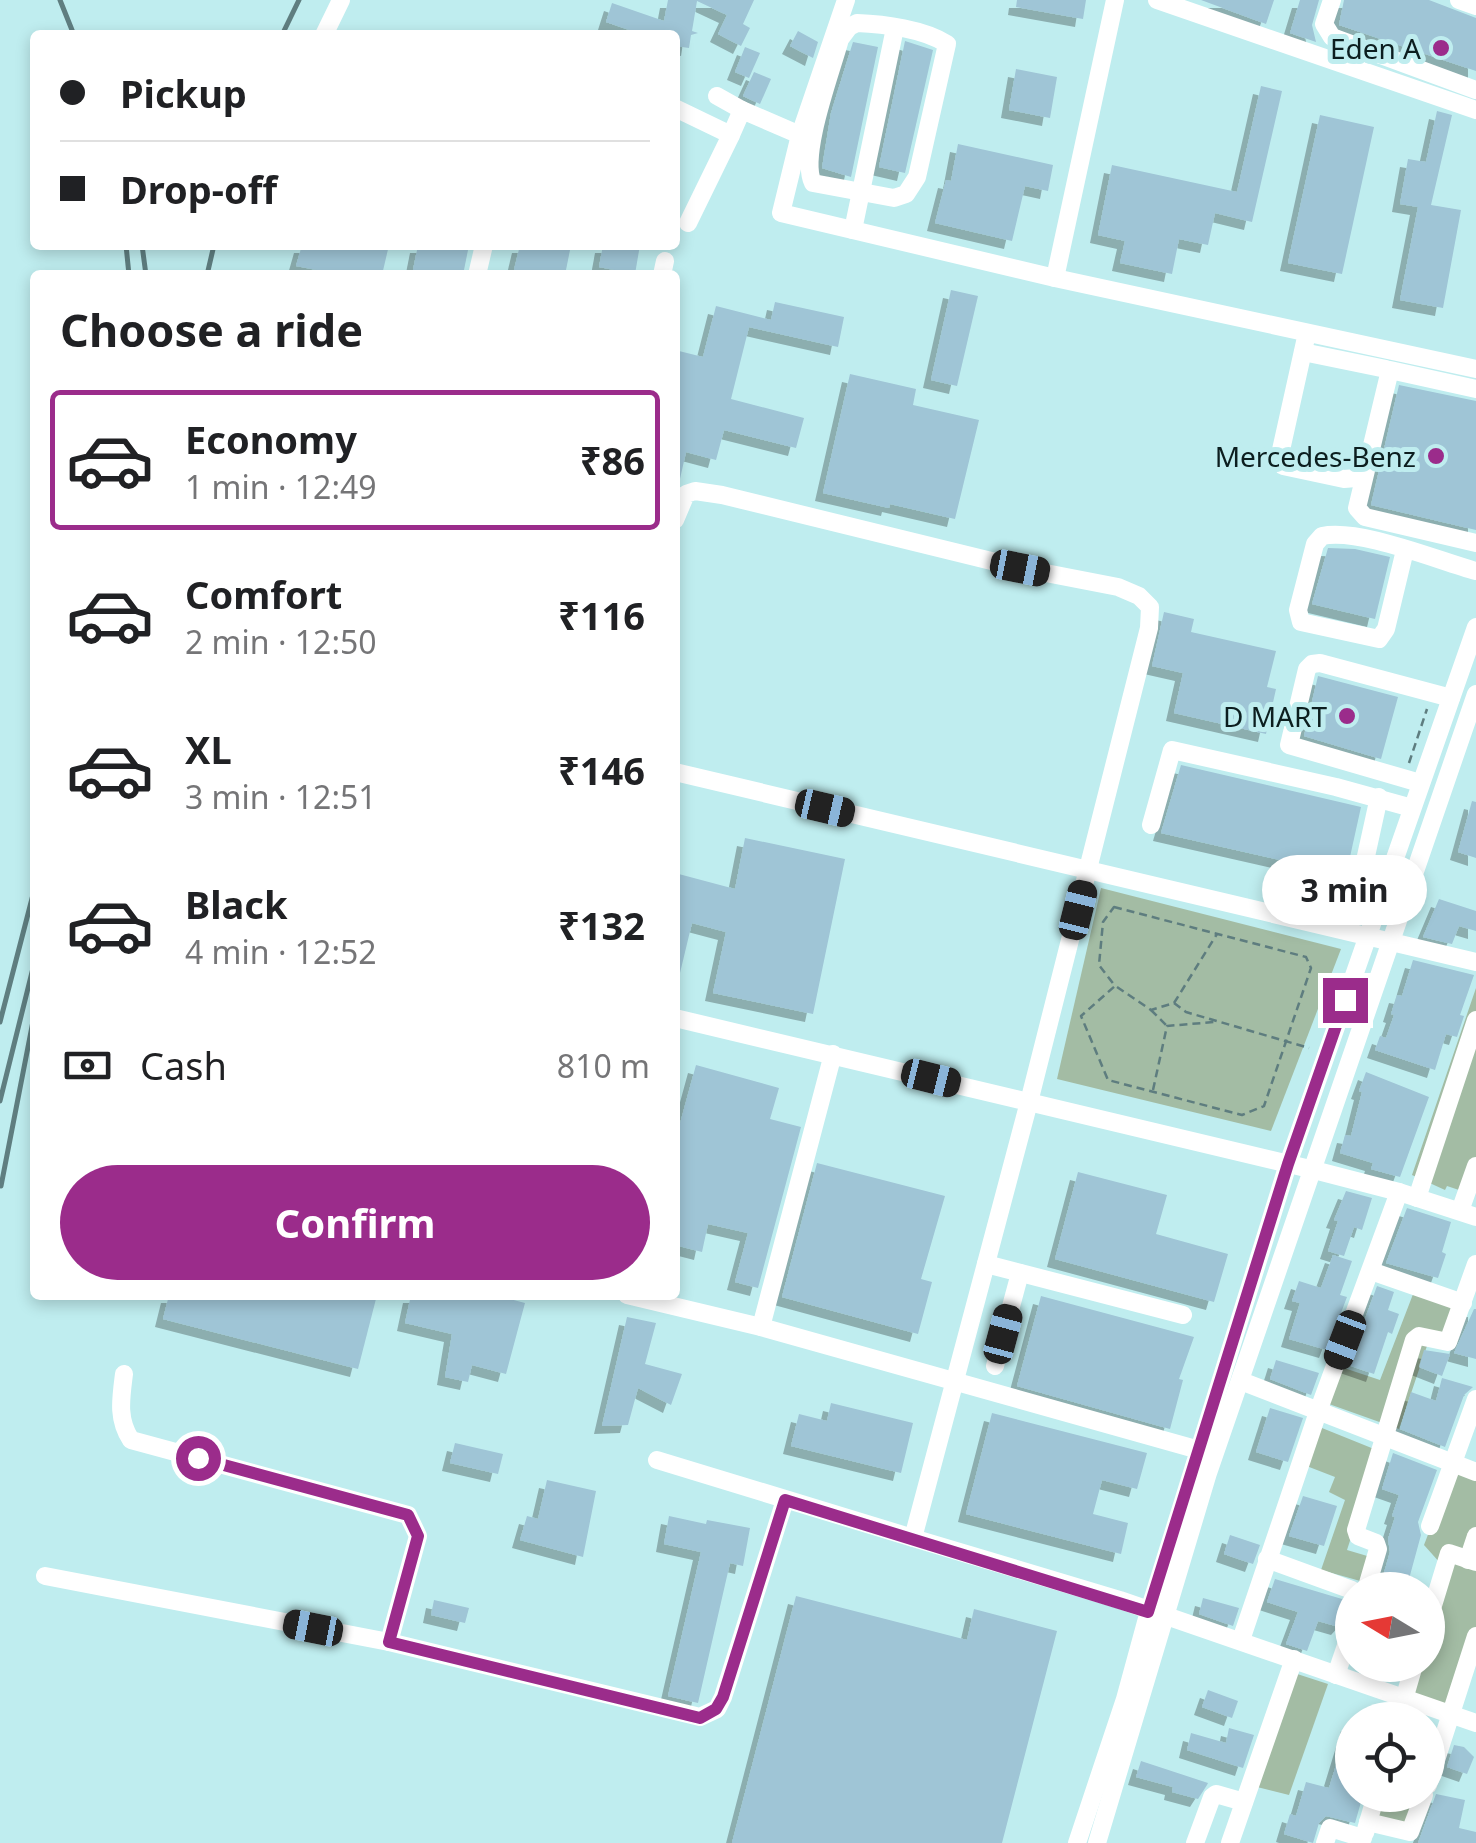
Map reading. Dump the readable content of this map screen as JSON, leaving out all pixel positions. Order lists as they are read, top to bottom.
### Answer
{
  "places": ["Eden A", "Mercedes-Benz", "D MART"],
  "north": "left",
  "page": {
    "banner": ["Pickup", "Drop-off"],
    "heading": "Choose a ride",
    "list": [
      {
        "name": "Economy",
        "note": "1 min · 12:49",
        "value": "₹86"
      },
      {
        "name": "Comfort",
        "note": "2 min · 12:50",
        "value": "₹116"
      },
      {
        "name": "XL",
        "note": "3 min · 12:51",
        "value": "₹146"
      },
      {
        "name": "Black",
        "note": "4 min · 12:52",
        "value": "₹132"
      }
    ],
    "bubble": "3 min",
    "pay": ["Cash", "810 m"],
    "buttons": "Confirm"
  }
}
